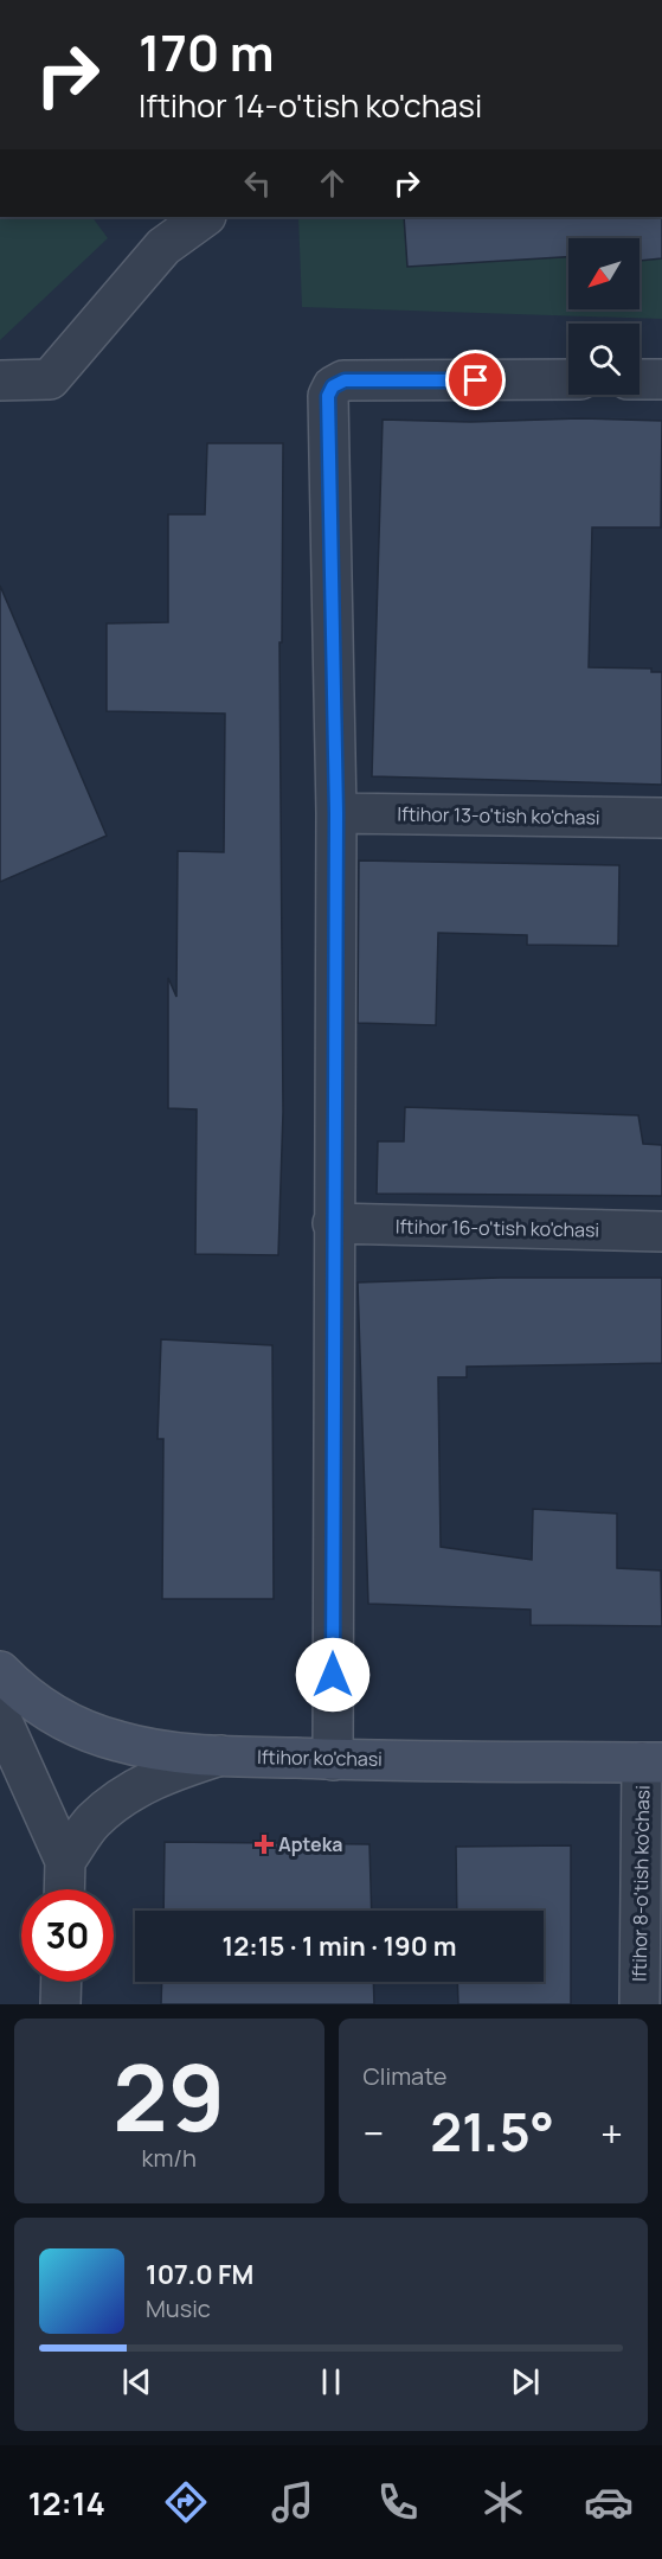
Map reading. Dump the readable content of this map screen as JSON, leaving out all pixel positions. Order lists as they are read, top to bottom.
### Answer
{
  "streets": {
    "main road": ["Iftihor ko'chasi"],
    "street": ["Iftihor 13-o'tish ko'chasi", "Iftihor 16-o'tish ko'chasi", "Iftihor 8-o'tish ko'chasi"]
  },
  "crossings": [
    ["Iftihor ko'chasi", "Iftihor 8-o'tish ko'chasi"]
  ],
  "places": {
    "health": ["Apteka"]
  },
  "north": "bottom left",
  "page": {
    "turn": ["170 m", "Iftihor 14-o'tish ko'chasi"],
    "limit": "30",
    "trip": "12:15 · 1 min · 190 m",
    "tile": [
      ["29", "km/h"],
      "Climate"
    ],
    "heat": ["−", "21.5°", "+"],
    "song": ["107.0 FM", "Music"],
    "tabs": "12:14"
  }
}
